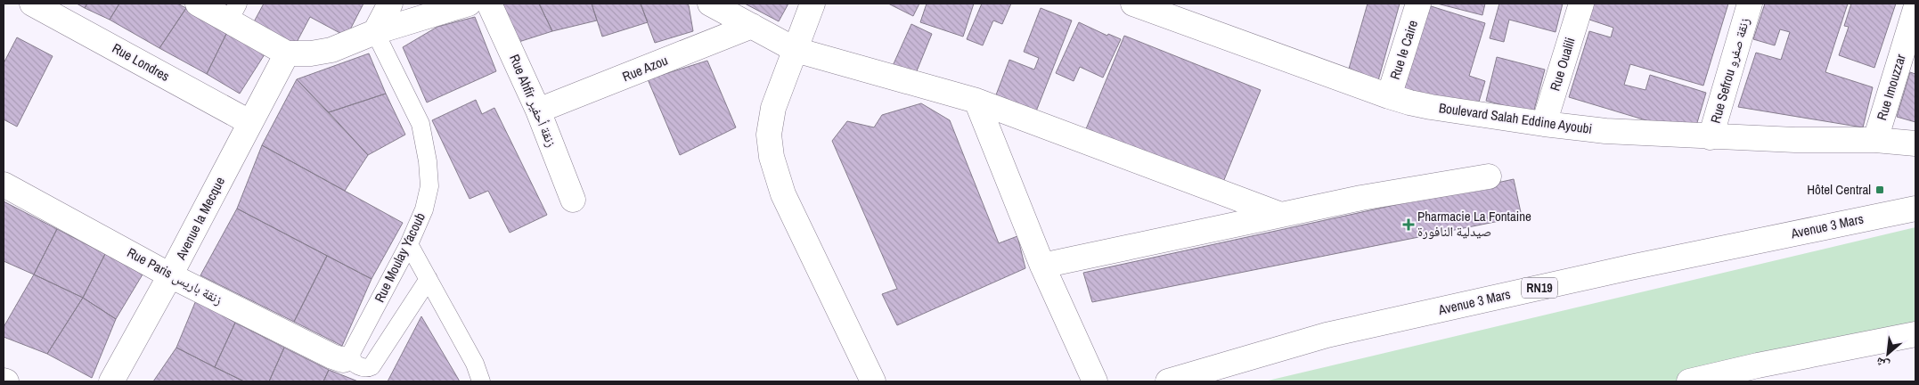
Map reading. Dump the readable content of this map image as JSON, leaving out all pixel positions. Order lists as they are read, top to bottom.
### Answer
{
  "streets": {
    "street": [
      "Rue le Caire",
      "Rue Londres",
      "Rue Oualili",
      "Rue Azou",
      "Rue Sefrou زنقة صفرو",
      "Rue Imouzzar",
      "Rue Ahfir زنقة أحفير",
      "Boulevard Salah Eddine Ayoubi",
      "Avenue la Mecque",
      "Avenue 3 Mars",
      "Rue Paris زنقة باريس",
      "RN19"
    ],
    "lane": ["Rue Moulay Yacoub"]
  },
  "crossings": [
    ["Rue le Caire", "Boulevard Salah Eddine Ayoubi"],
    ["Rue Londres", "Avenue la Mecque"],
    ["Rue Oualili", "Boulevard Salah Eddine Ayoubi"],
    ["Rue Azou", "Rue Ahfir زنقة أحفير"],
    ["Rue Sefrou زنقة صفرو", "Boulevard Salah Eddine Ayoubi"],
    ["Rue Imouzzar", "Boulevard Salah Eddine Ayoubi"],
    ["Avenue la Mecque", "Rue Paris زنقة باريس"],
    ["Rue Moulay Yacoub", "Rue Paris زنقة باريس"]
  ],
  "places": {
    "transit": ["Hôtel Central"],
    "health": ["Pharmacie La Fontaine صيدلية النافورة"]
  },
  "north": "bottom left"
}
